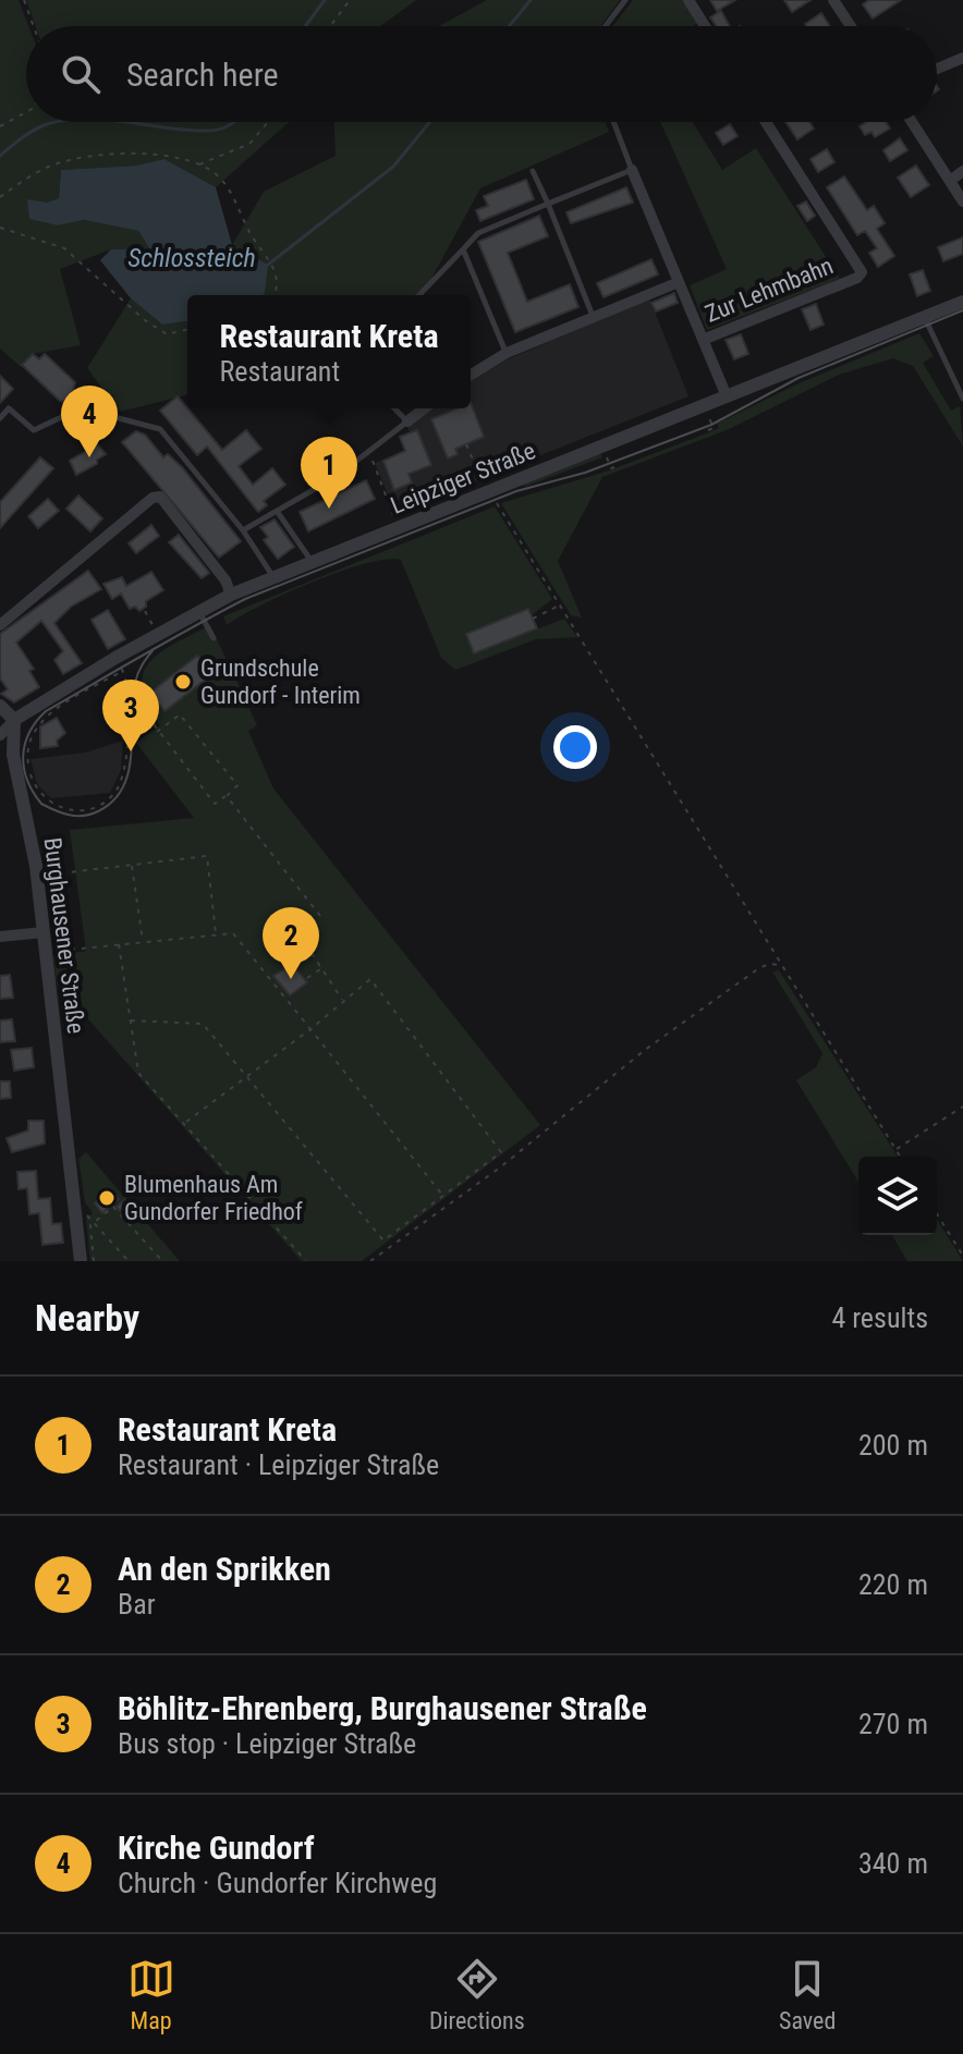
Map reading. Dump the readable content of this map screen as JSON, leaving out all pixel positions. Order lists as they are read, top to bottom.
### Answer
{
  "streets": {
    "street": ["Zur Lehmbahn", "Leipziger Straße", "Burghausener Straße"]
  },
  "crossings": [
    ["Zur Lehmbahn", "Leipziger Straße"],
    ["Leipziger Straße", "Burghausener Straße"]
  ],
  "water": ["Schlossteich"],
  "places": ["Grundschule Gundorf - Interim", "Blumenhaus Am Gundorfer Friedhof"],
  "page": {
    "search": "Search here",
    "popup": ["Restaurant Kreta", "Restaurant"],
    "pins": [
      "4",
      "1",
      "3",
      "2"
    ],
    "heading": ["Nearby", "4 results"],
    "list": [
      {
        "mark": "1",
        "name": "Restaurant Kreta",
        "note": "Restaurant · Leipziger Straße",
        "value": "200 m"
      },
      {
        "mark": "2",
        "name": "An den Sprikken",
        "note": "Bar",
        "value": "220 m"
      },
      {
        "mark": "3",
        "name": "Böhlitz-Ehrenberg, Burghausener Straße",
        "note": "Bus stop · Leipziger Straße",
        "value": "270 m"
      },
      {
        "mark": "4",
        "name": "Kirche Gundorf",
        "note": "Church · Gundorfer Kirchweg",
        "value": "340 m"
      }
    ],
    "nav": ["Map", "Directions", "Saved"]
  }
}
